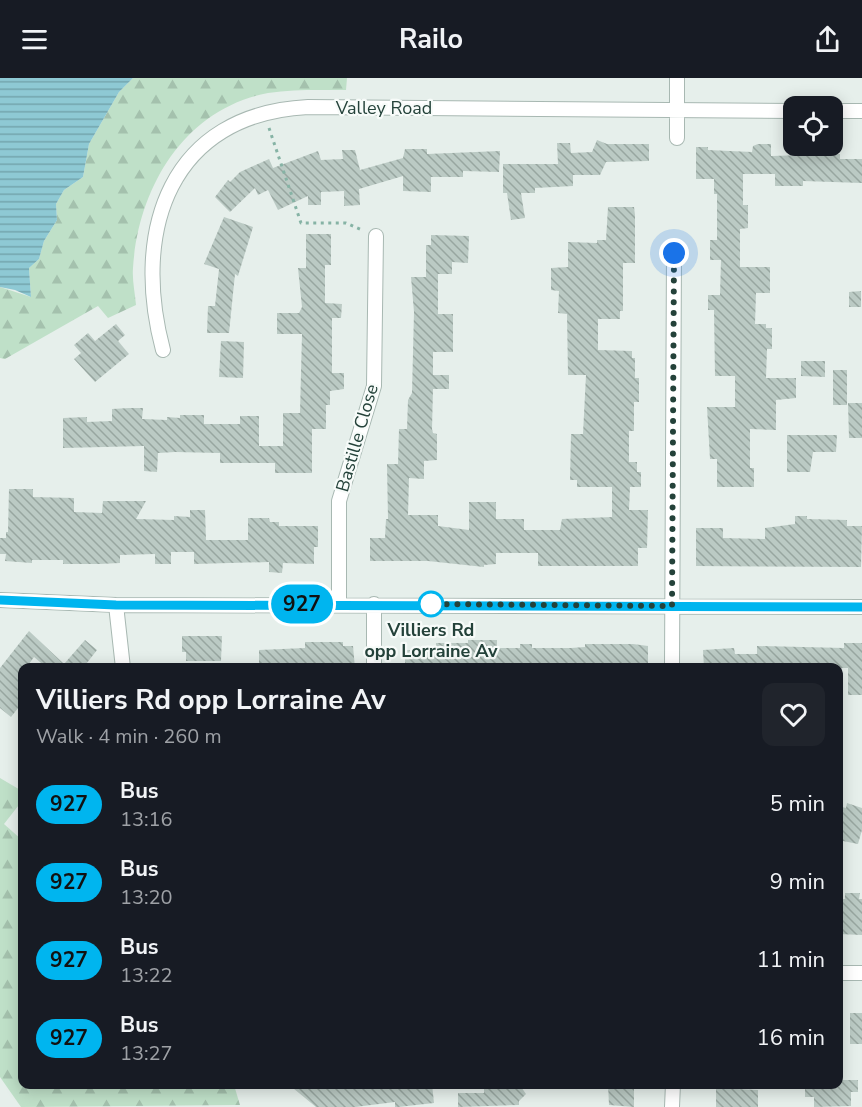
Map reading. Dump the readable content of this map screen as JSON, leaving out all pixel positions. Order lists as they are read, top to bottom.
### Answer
{
  "streets": {
    "street": ["Valley Road", "Bastille Close"]
  },
  "places": ["Villiers Rd opp Lorraine Av"],
  "lines": ["bus line 927"],
  "page": {
    "header": "Railo",
    "on_map": "927",
    "heading": ["Villiers Rd opp Lorraine Av", "Walk · 4 min · 260 m"],
    "list": [
      {
        "mark": "927",
        "name": "Bus",
        "note": "13:16",
        "value": "5 min"
      },
      {
        "mark": "927",
        "name": "Bus",
        "note": "13:20",
        "value": "9 min"
      },
      {
        "mark": "927",
        "name": "Bus",
        "note": "13:22",
        "value": "11 min"
      },
      {
        "mark": "927",
        "name": "Bus",
        "note": "13:27",
        "value": "16 min"
      }
    ]
  }
}
